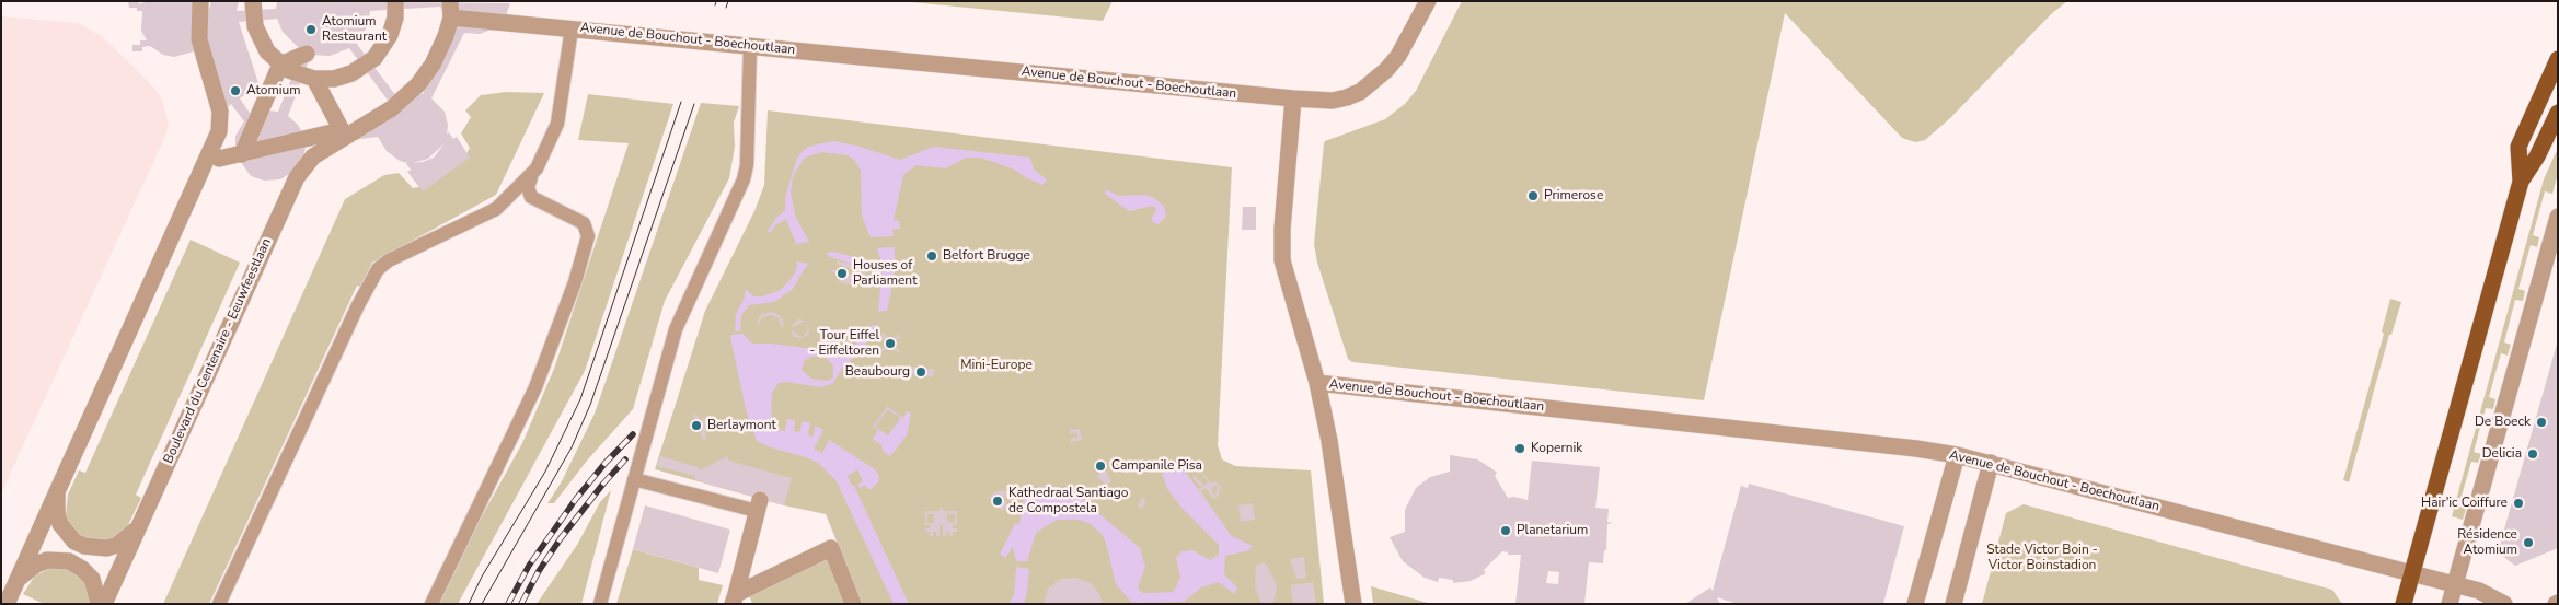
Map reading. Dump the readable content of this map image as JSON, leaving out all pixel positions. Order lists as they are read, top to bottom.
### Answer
{
  "streets": {
    "street": ["Avenue de Bouchout - Boechoutlaan", "Boulevard du Centenaire - Eeuwfeestlaan"]
  },
  "crossings": [
    ["Avenue de Bouchout - Boechoutlaan", "Boulevard du Centenaire - Eeuwfeestlaan"]
  ],
  "parks": ["Mini-Europe", "Stade Victor Boin - Victor Boinstadion"],
  "places": [
    "Atomium Restaurant",
    "Atomium",
    "Primerose",
    "Belfort Brugge",
    "Houses of Parliament",
    "Tour Eiffel - Eiffeltoren",
    "Beaubourg",
    "De Boeck",
    "Berlaymont",
    "Kopernik",
    "Delicia",
    "Campanile Pisa",
    "Kathedraal Santiago de Compostela",
    "Hair'ic Coiffure",
    "Planetarium",
    "Résidence Atomium"
  ]
}
